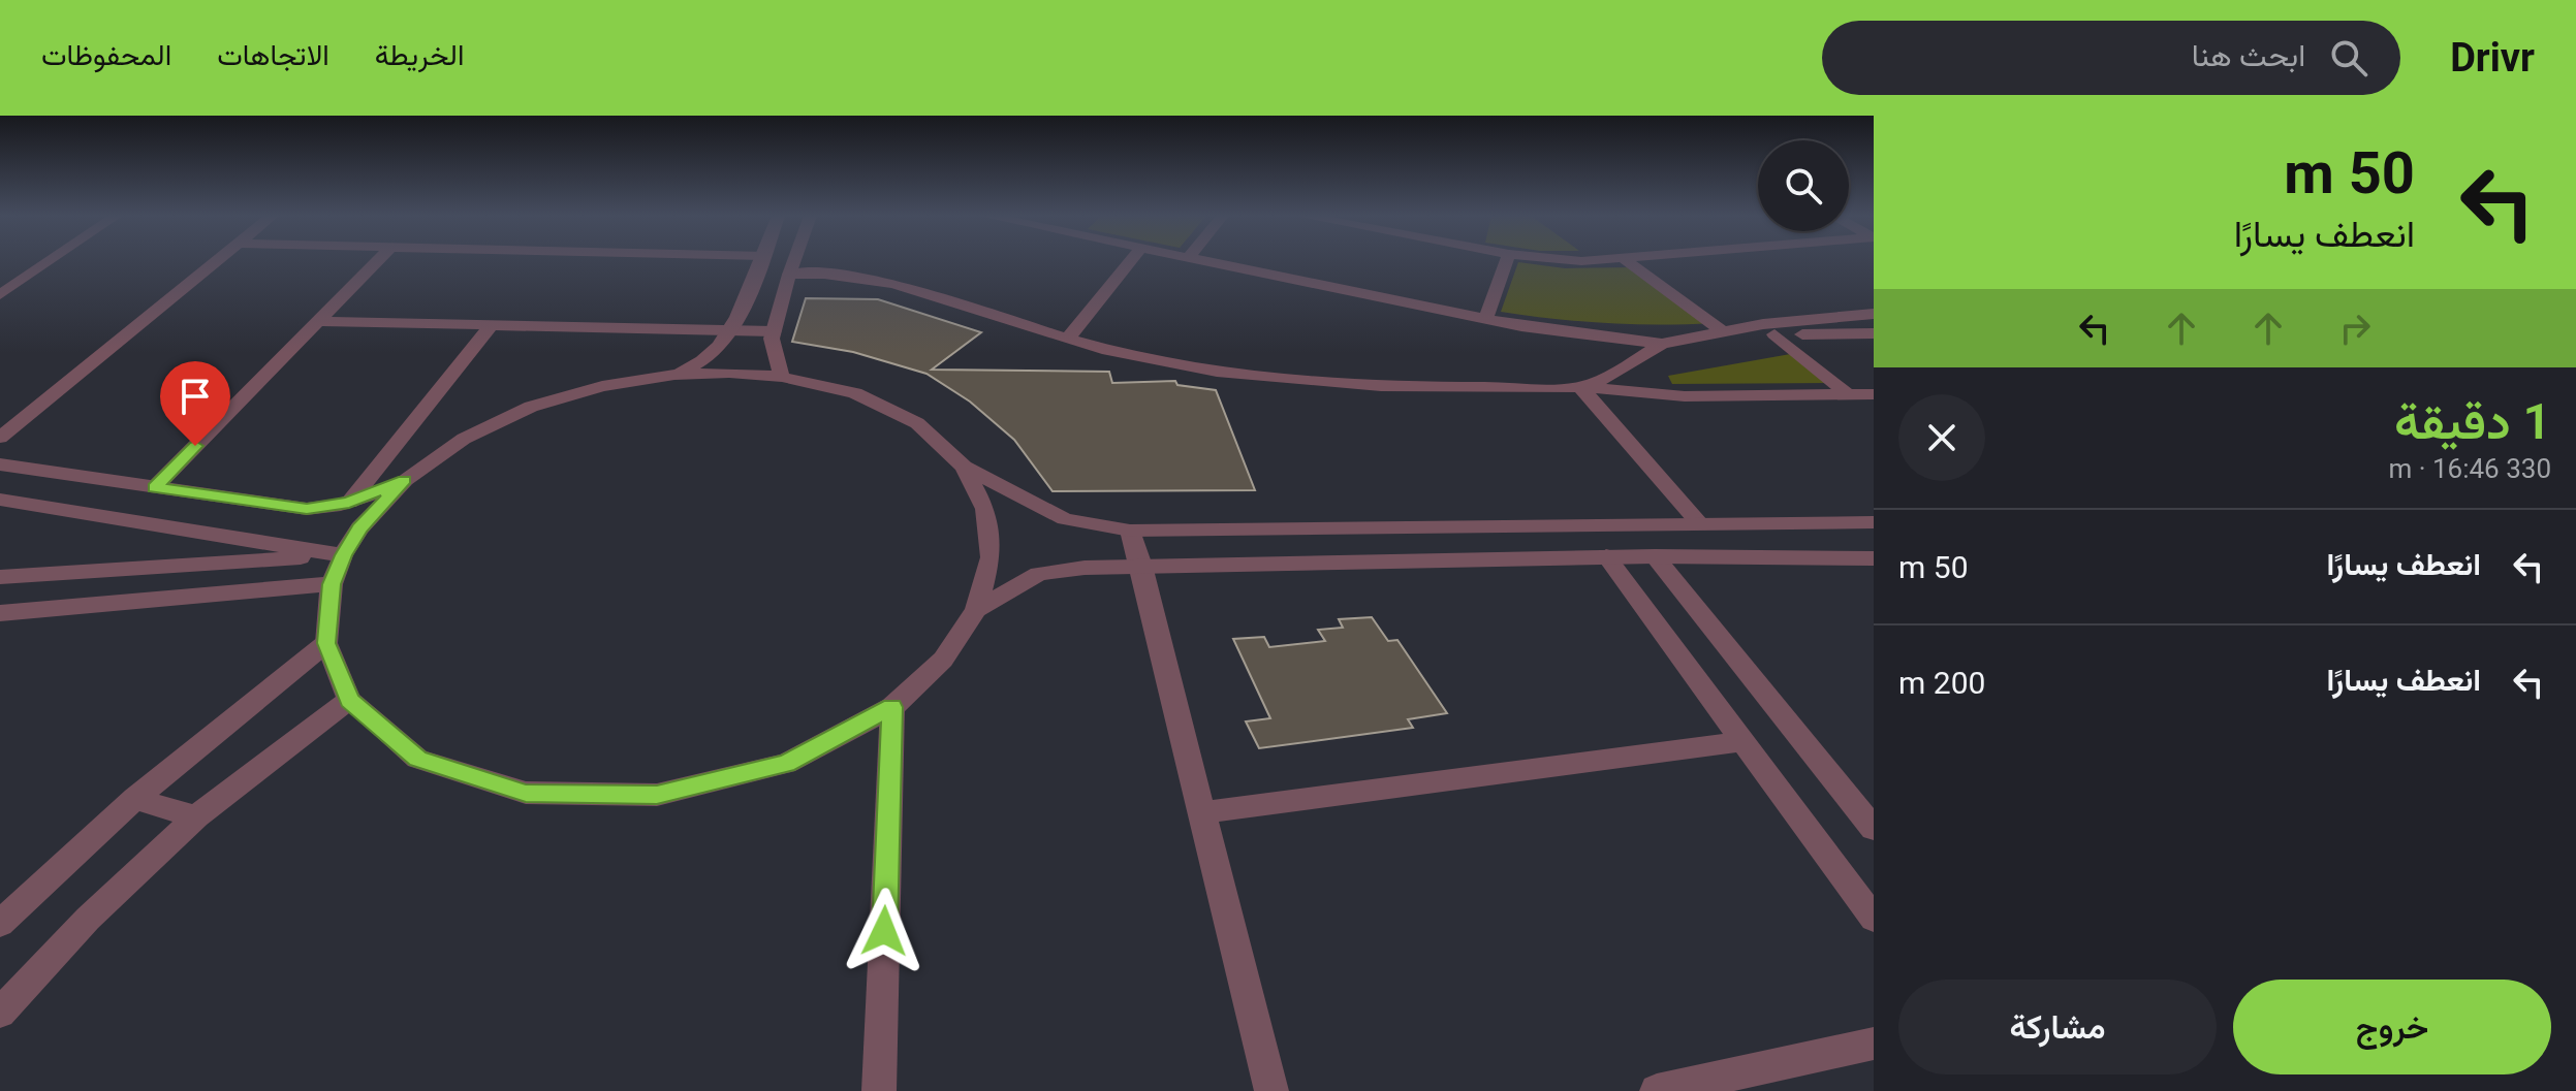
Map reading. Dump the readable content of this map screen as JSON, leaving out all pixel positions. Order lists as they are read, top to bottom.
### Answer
{
  "page": {
    "header": "Drivr",
    "search": "ابحث هنا",
    "nav": ["الخريطة", "الاتجاهات", "المحفوظات"],
    "turn": ["50 m", "انعطف يسارًا"],
    "heading": ["1 دقيقة", "330 m · 16:46"],
    "list": [
      {
        "name": "انعطف يسارًا",
        "value": "50 m"
      },
      {
        "name": "انعطف يسارًا",
        "value": "200 m"
      }
    ],
    "buttons": ["خروج", "مشاركة"]
  }
}
